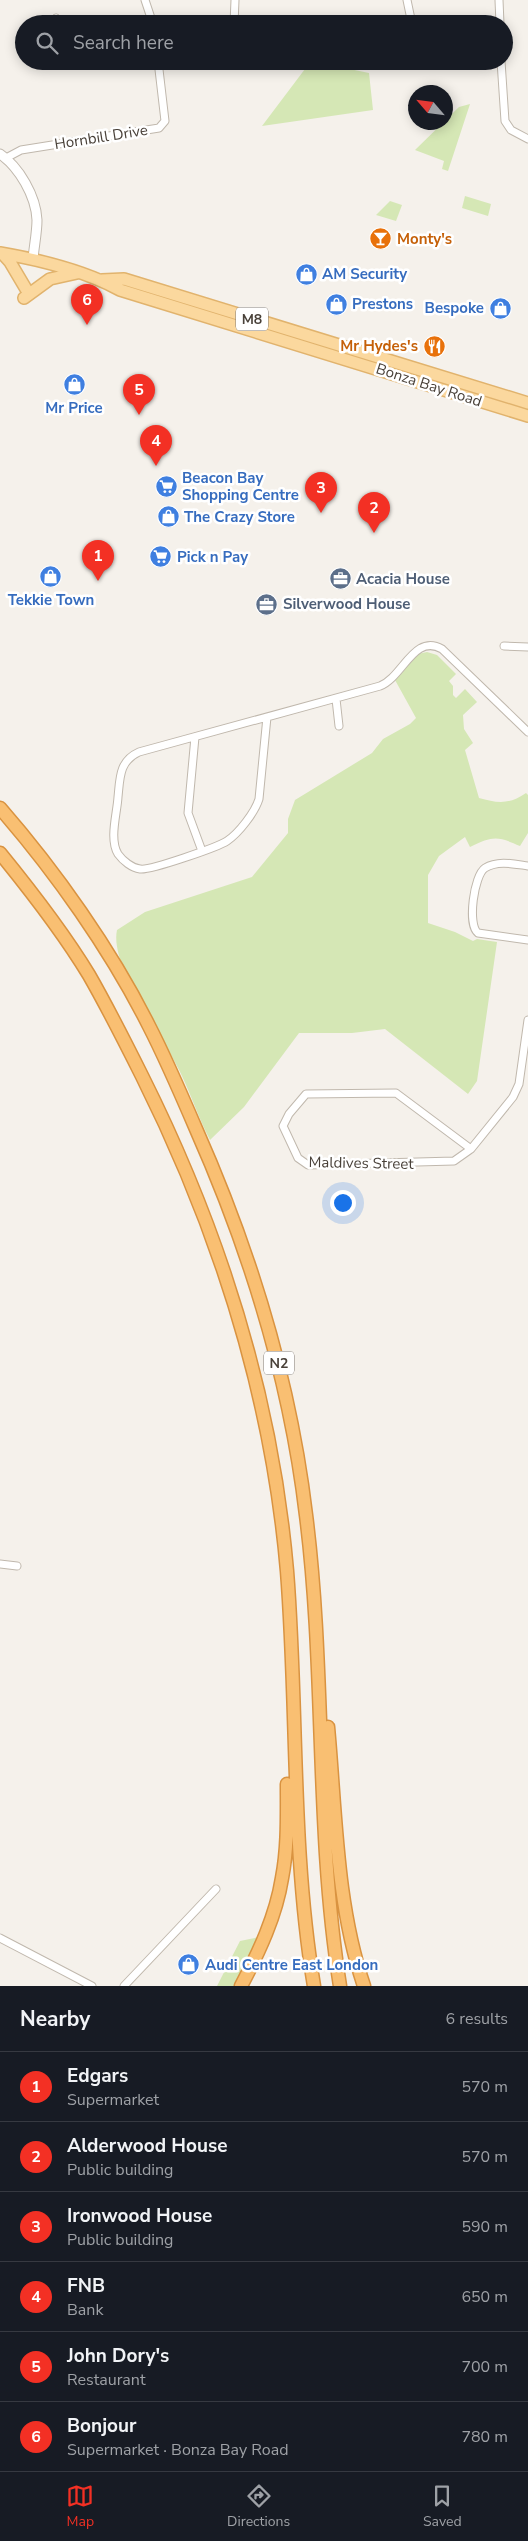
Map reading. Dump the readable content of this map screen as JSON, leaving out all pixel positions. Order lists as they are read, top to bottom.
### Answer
{
  "streets": {
    "highway": ["N2"],
    "main road": ["M8", "Bonza Bay Road"],
    "street": ["Hornbill Drive", "Maldives Street"]
  },
  "places": {
    "bar": ["Monty's"],
    "shop": [
      "AM Security",
      "Prestons",
      "Bespoke",
      "Mr Price",
      "The Crazy Store",
      "Tekkie Town",
      "Audi Centre East London"
    ],
    "restaurant": ["Mr Hydes's"],
    "supermarket": ["Beacon Bay Shopping Centre", "Pick n Pay"],
    "office": ["Acacia House", "Silverwood House"]
  },
  "north": "top left",
  "page": {
    "search": "Search here",
    "pins": [
      "6",
      "5",
      "4",
      "3",
      "2",
      "1"
    ],
    "heading": ["Nearby", "6 results"],
    "list": [
      {
        "mark": "1",
        "name": "Edgars",
        "note": "Supermarket",
        "value": "570 m"
      },
      {
        "mark": "2",
        "name": "Alderwood House",
        "note": "Public building",
        "value": "570 m"
      },
      {
        "mark": "3",
        "name": "Ironwood House",
        "note": "Public building",
        "value": "590 m"
      },
      {
        "mark": "4",
        "name": "FNB",
        "note": "Bank",
        "value": "650 m"
      },
      {
        "mark": "5",
        "name": "John Dory's",
        "note": "Restaurant",
        "value": "700 m"
      },
      {
        "mark": "6",
        "name": "Bonjour",
        "note": "Supermarket · Bonza Bay Road",
        "value": "780 m"
      }
    ],
    "nav": ["Map", "Directions", "Saved"]
  }
}
